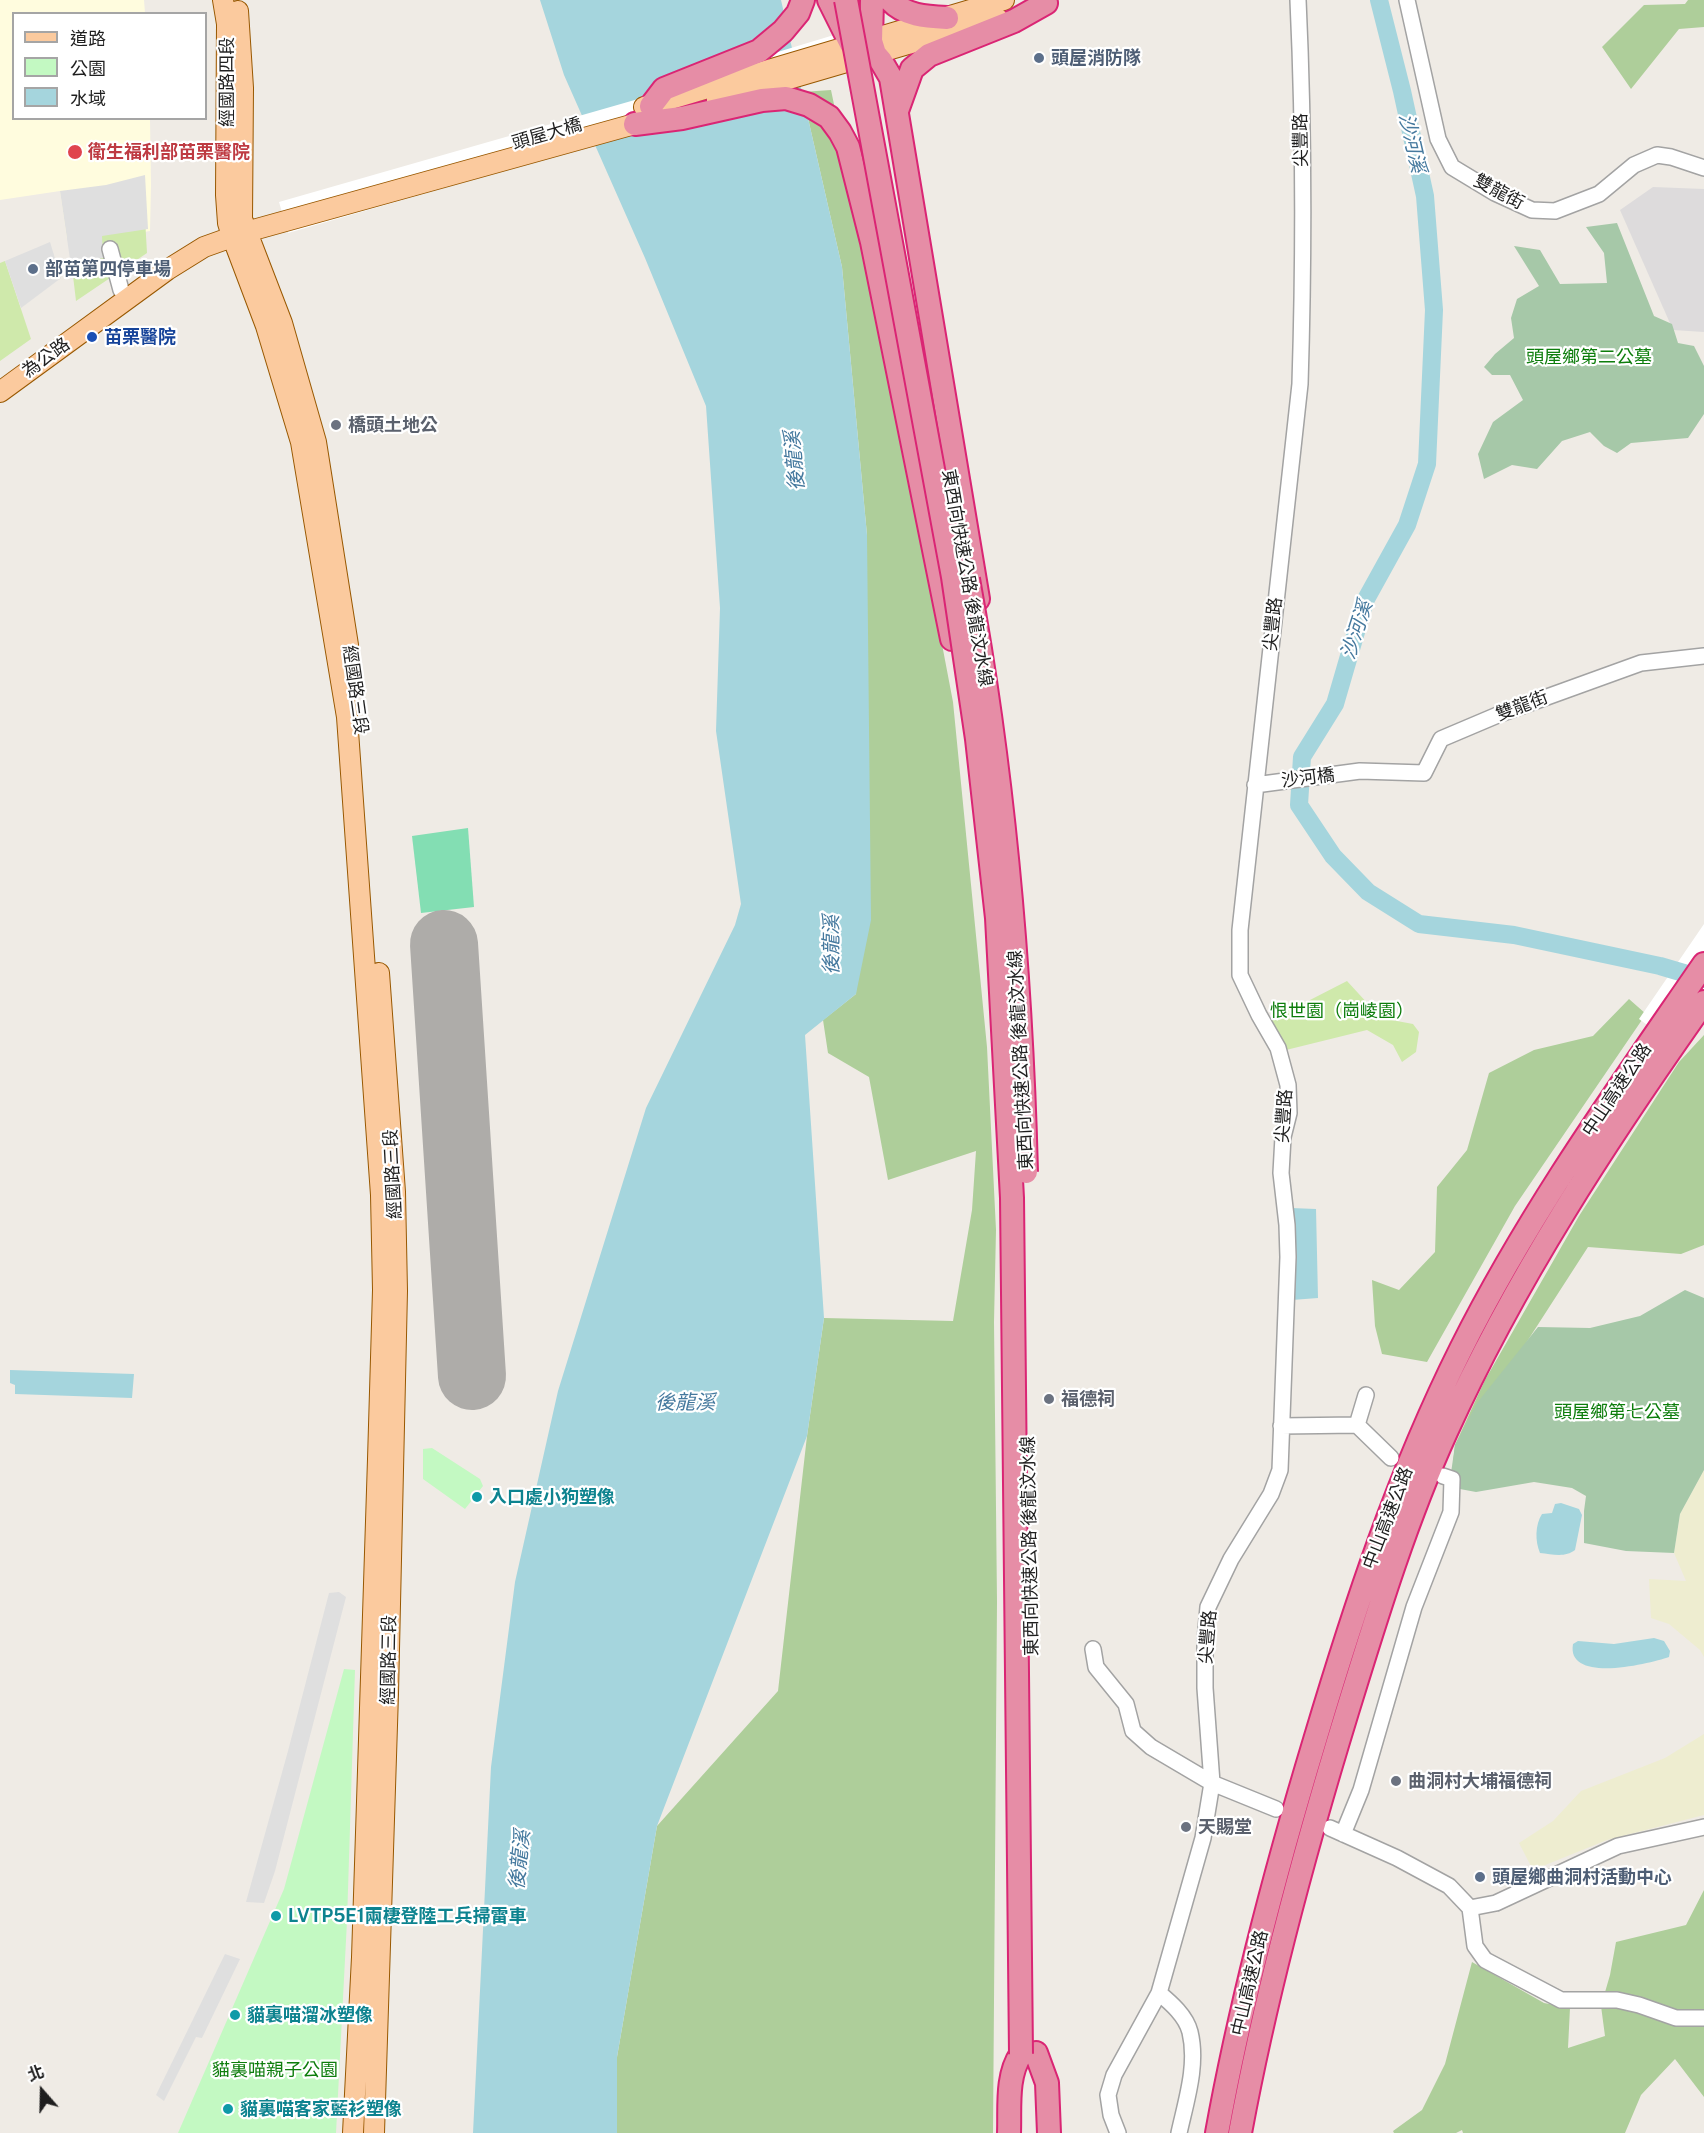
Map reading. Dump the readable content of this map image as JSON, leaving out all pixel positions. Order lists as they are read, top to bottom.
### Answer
{
  "streets": {
    "highway": ["東西向快速公路 後龍汶水線", "中山高速公路"],
    "main road": [
      "經國路四段",
      "頭屋大橋",
      "為公路",
      "經國路三段"
    ],
    "street": ["尖豐路", "雙龍街", "沙河橋"]
  },
  "crossings": [
    ["經國路四段", "頭屋大橋"],
    ["經國路四段", "為公路"],
    ["經國路四段", "經國路三段"],
    ["頭屋大橋", "為公路"],
    ["頭屋大橋", "經國路三段"],
    ["尖豐路", "沙河橋"],
    ["雙龍街", "沙河橋"],
    ["為公路", "經國路三段"]
  ],
  "water": ["沙河溪", "後龍溪"],
  "parks": [
    "頭屋鄉第二公墓",
    "恨世園（崗崚園）",
    "頭屋鄉第七公墓",
    "貓裏喵親子公園"
  ],
  "places": [
    "頭屋消防隊",
    "衛生福利部苗栗醫院",
    "部苗第四停車場",
    "苗栗醫院",
    "橋頭土地公",
    "福德祠",
    "入口處小狗塑像",
    "曲洞村大埔福德祠",
    "天賜堂",
    "頭屋鄉曲洞村活動中心",
    "LVTP5E1兩棲登陸工兵掃雷車",
    "貓裏喵溜冰塑像",
    "貓裏喵客家藍衫塑像"
  ],
  "legend": ["道路", "公園", "水域"],
  "north": "top"
}
